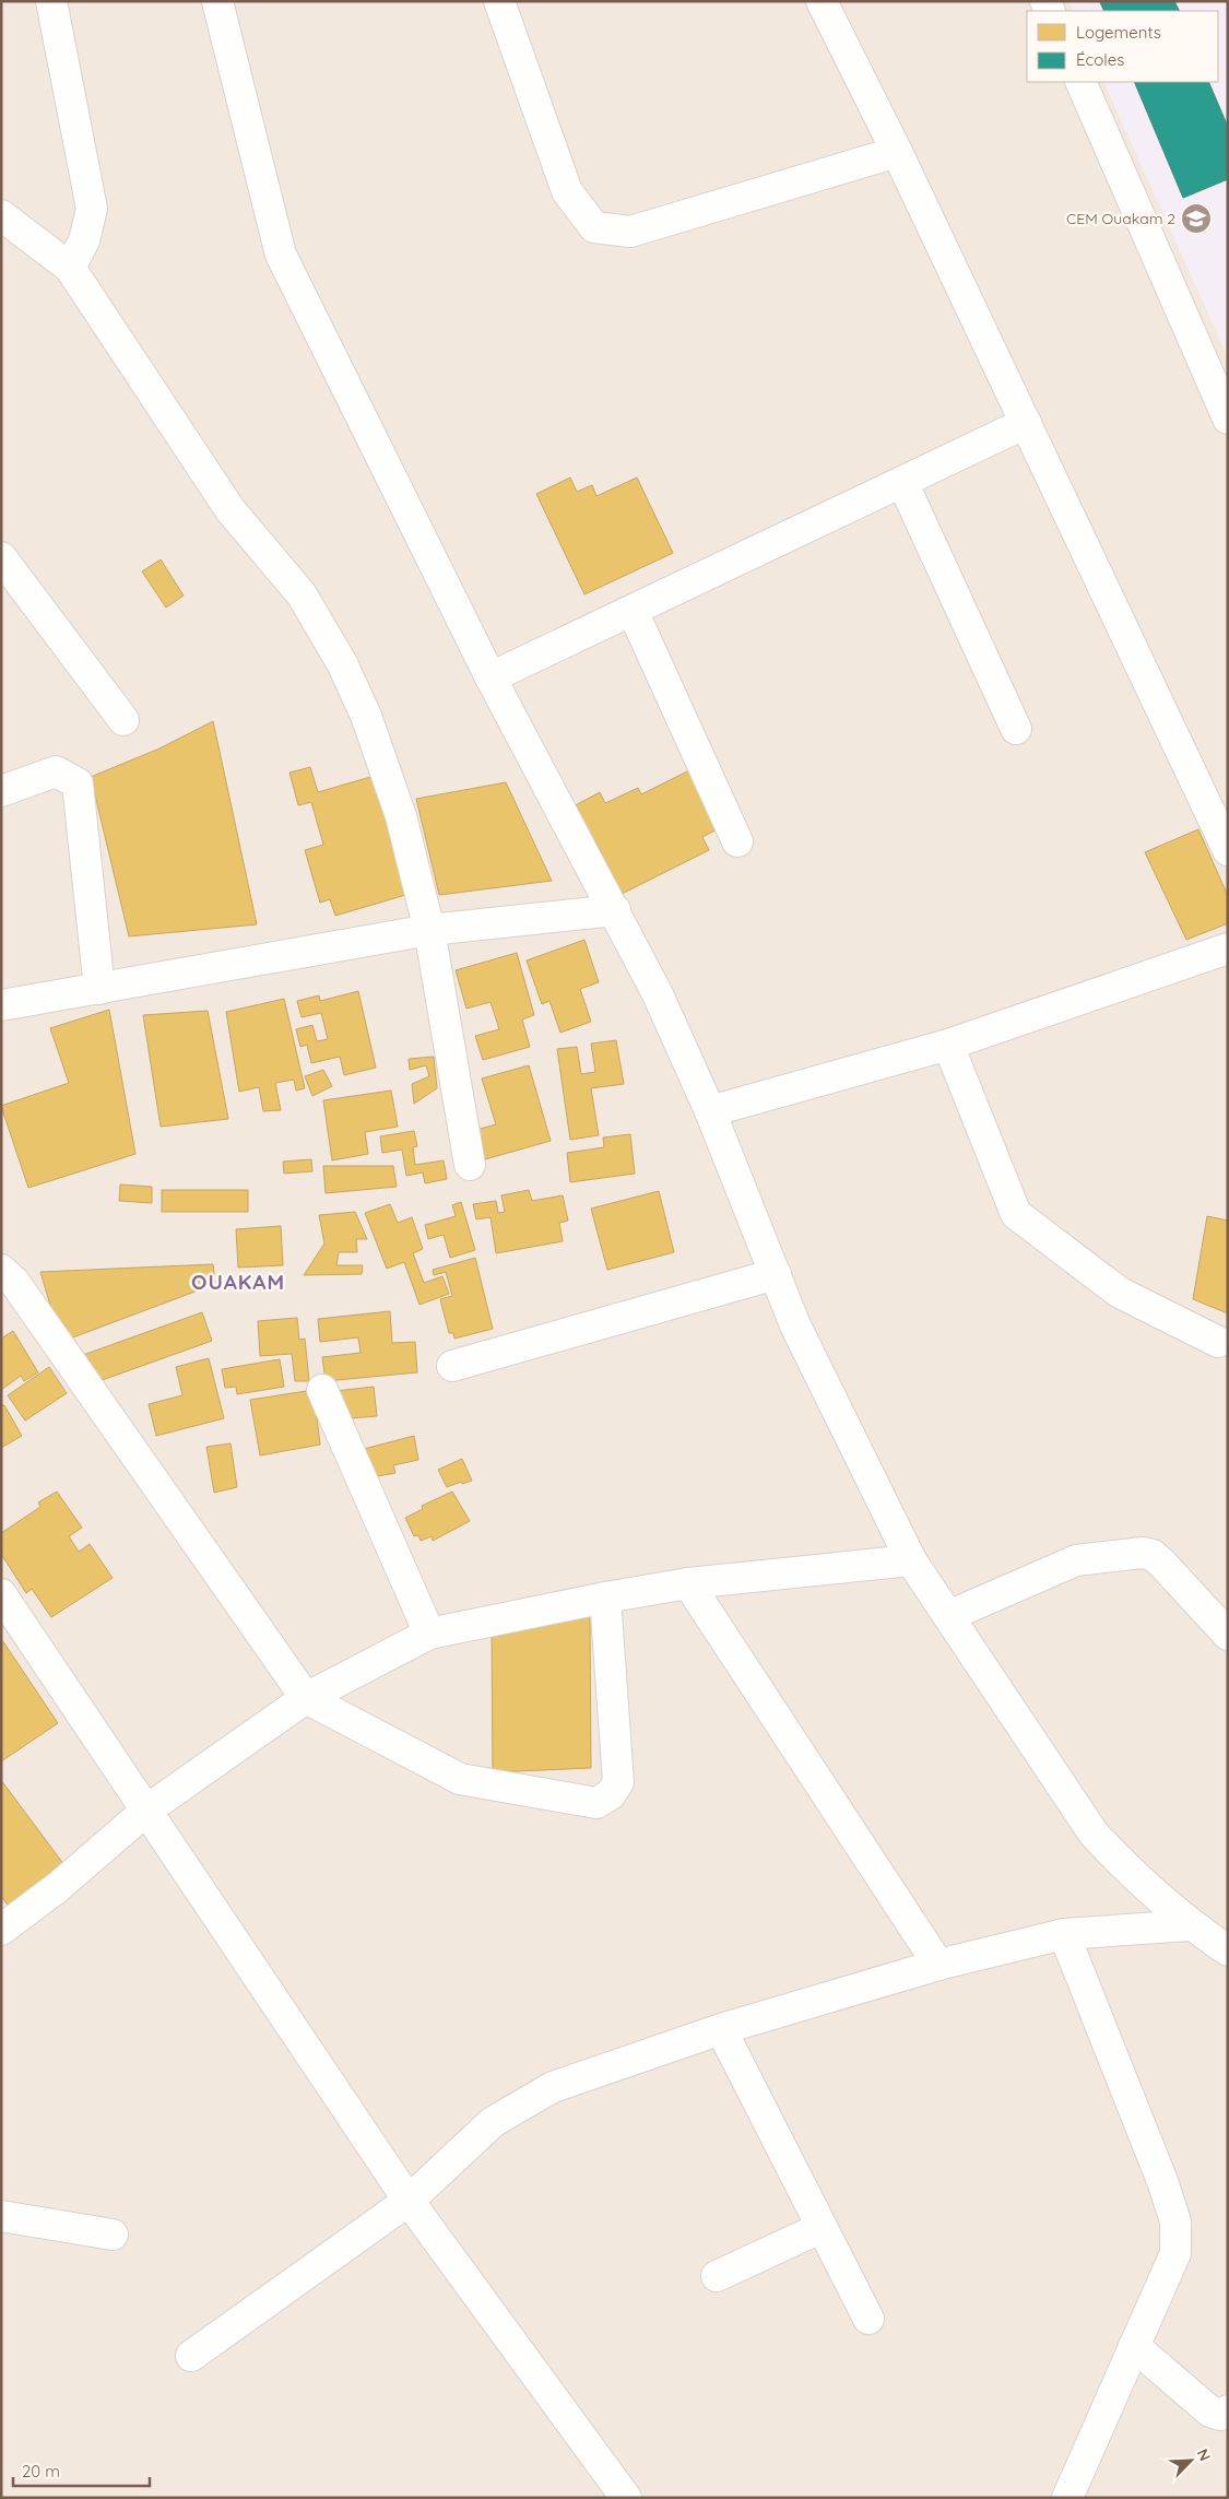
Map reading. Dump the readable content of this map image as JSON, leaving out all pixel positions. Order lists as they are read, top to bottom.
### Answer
{
  "districts": ["OUAKAM"],
  "places": {
    "school or university": ["CEM Ouakam 2"]
  },
  "legend": ["Logements", "Écoles"],
  "scale_bar": "20 m",
  "north": "top right"
}
